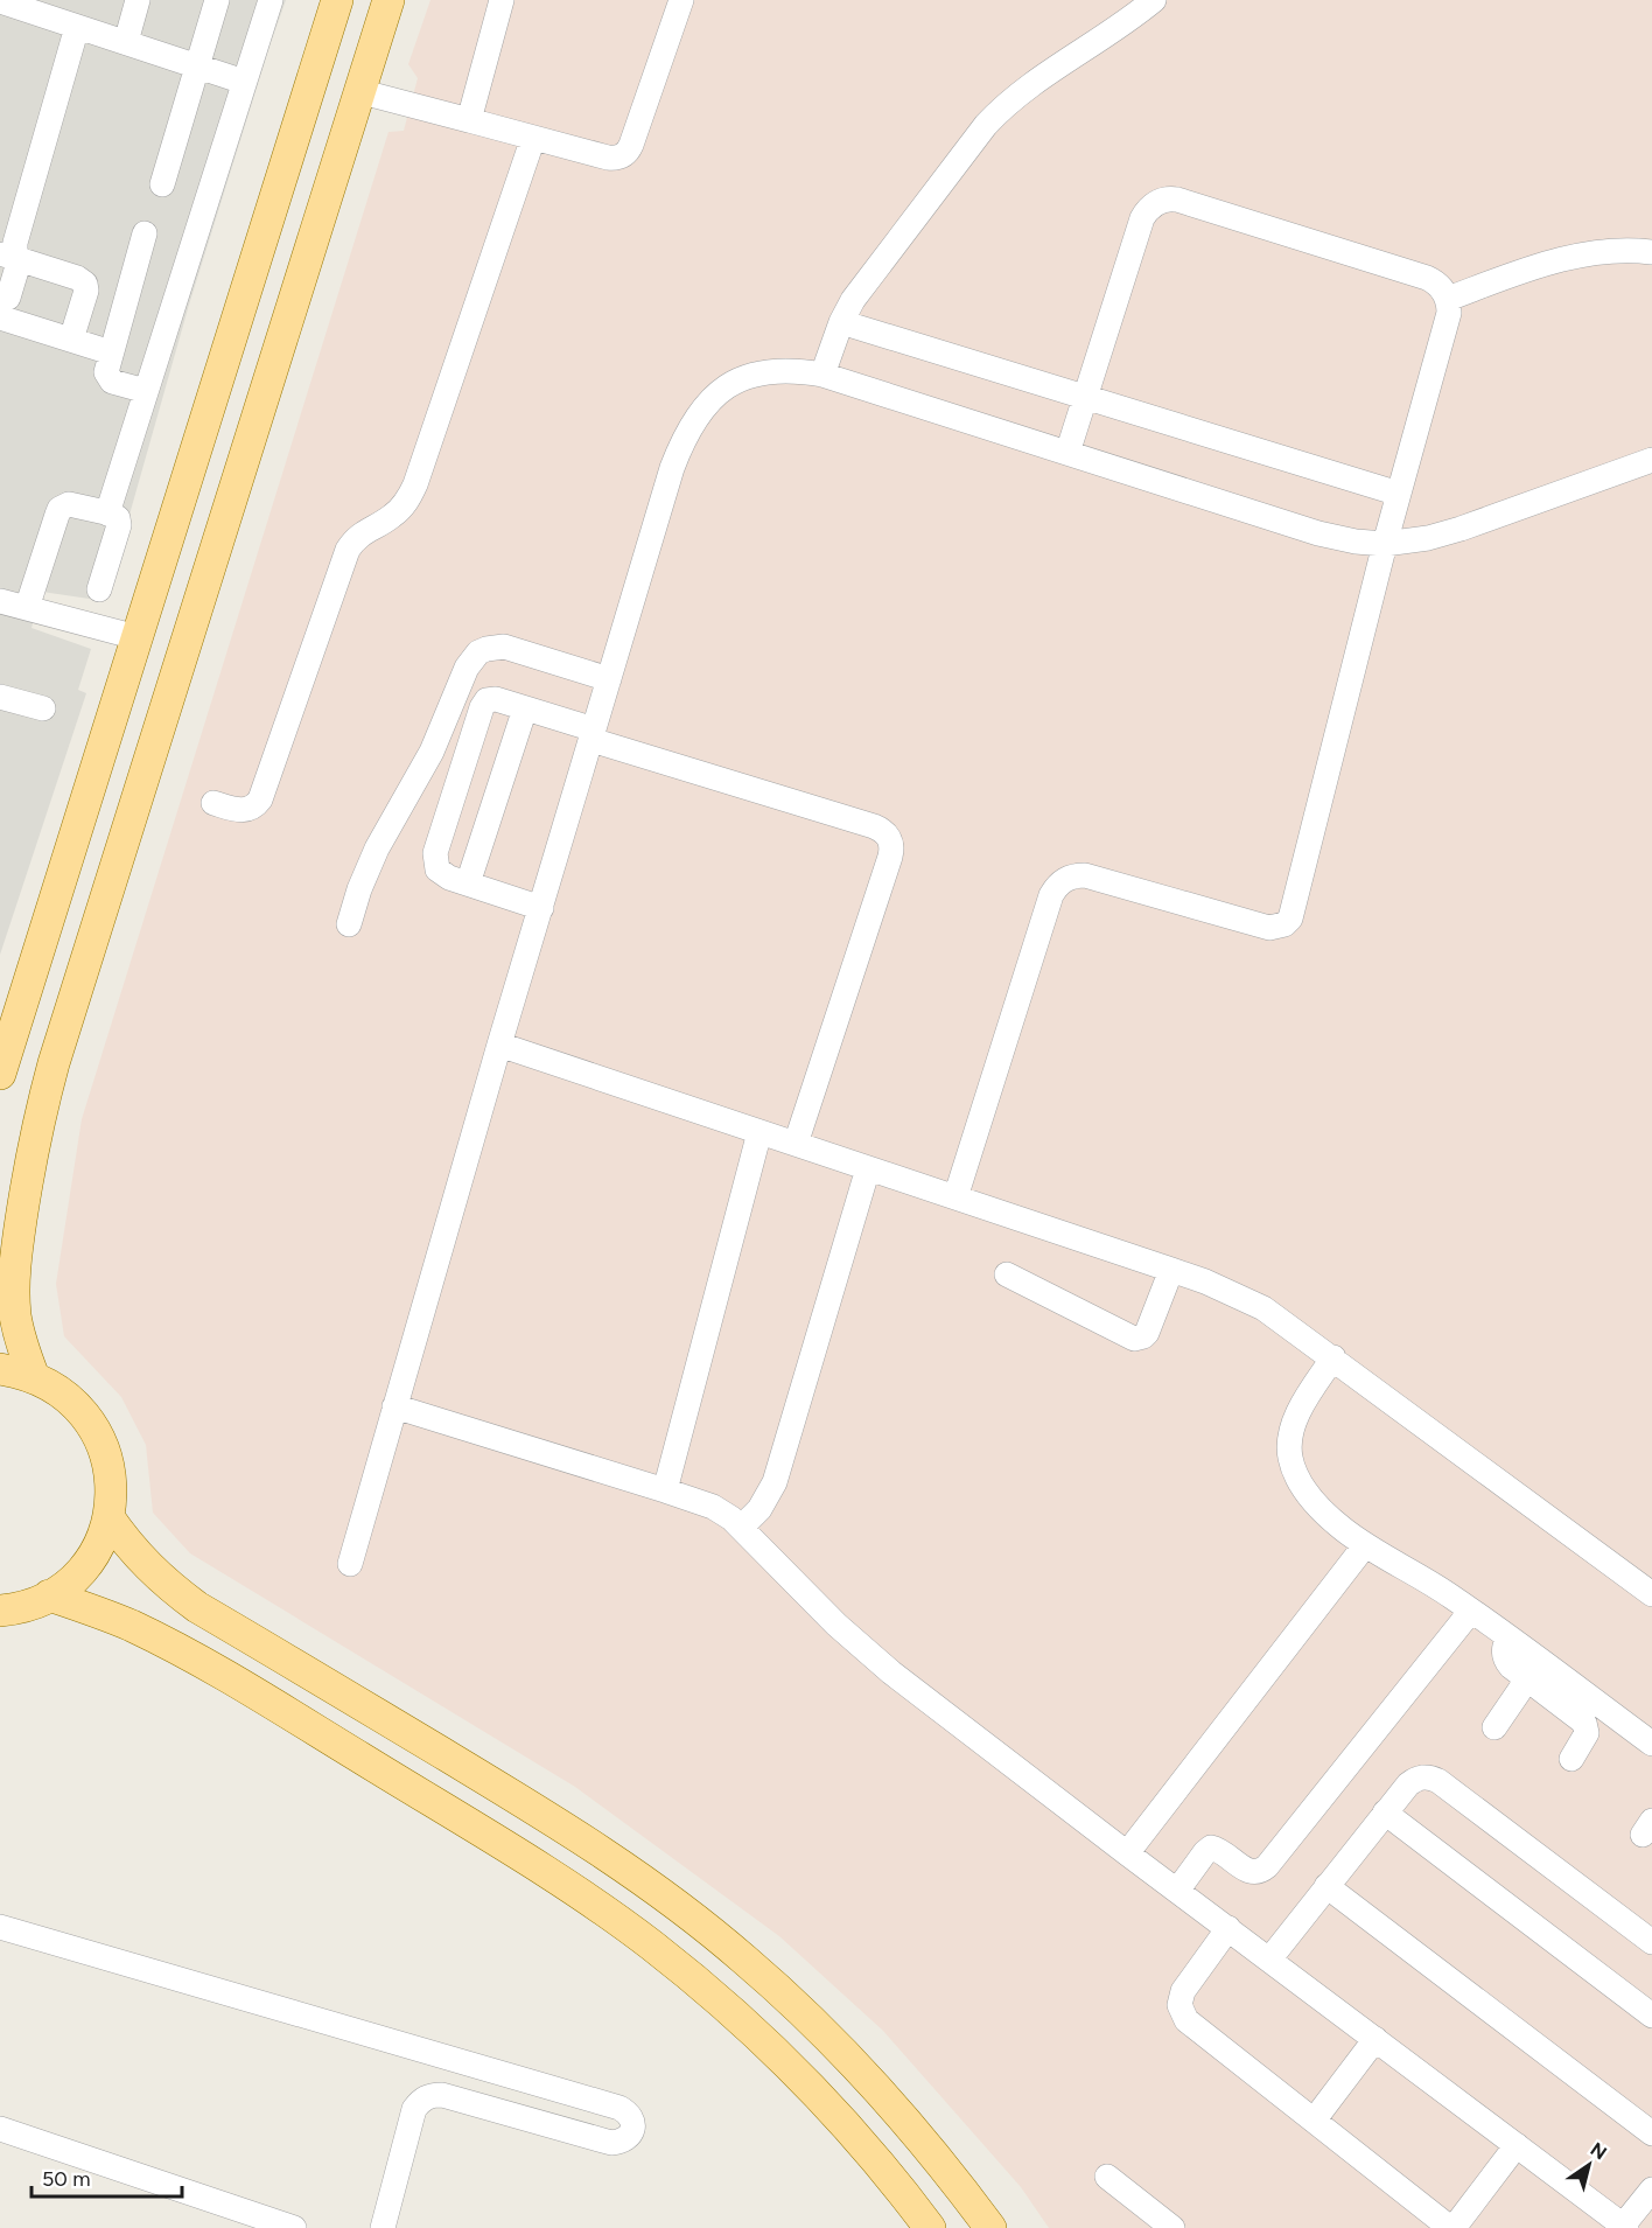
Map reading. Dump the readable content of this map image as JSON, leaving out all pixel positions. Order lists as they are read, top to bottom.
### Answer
{
  "scale_bar": "50 m",
  "north": "top right"
}
